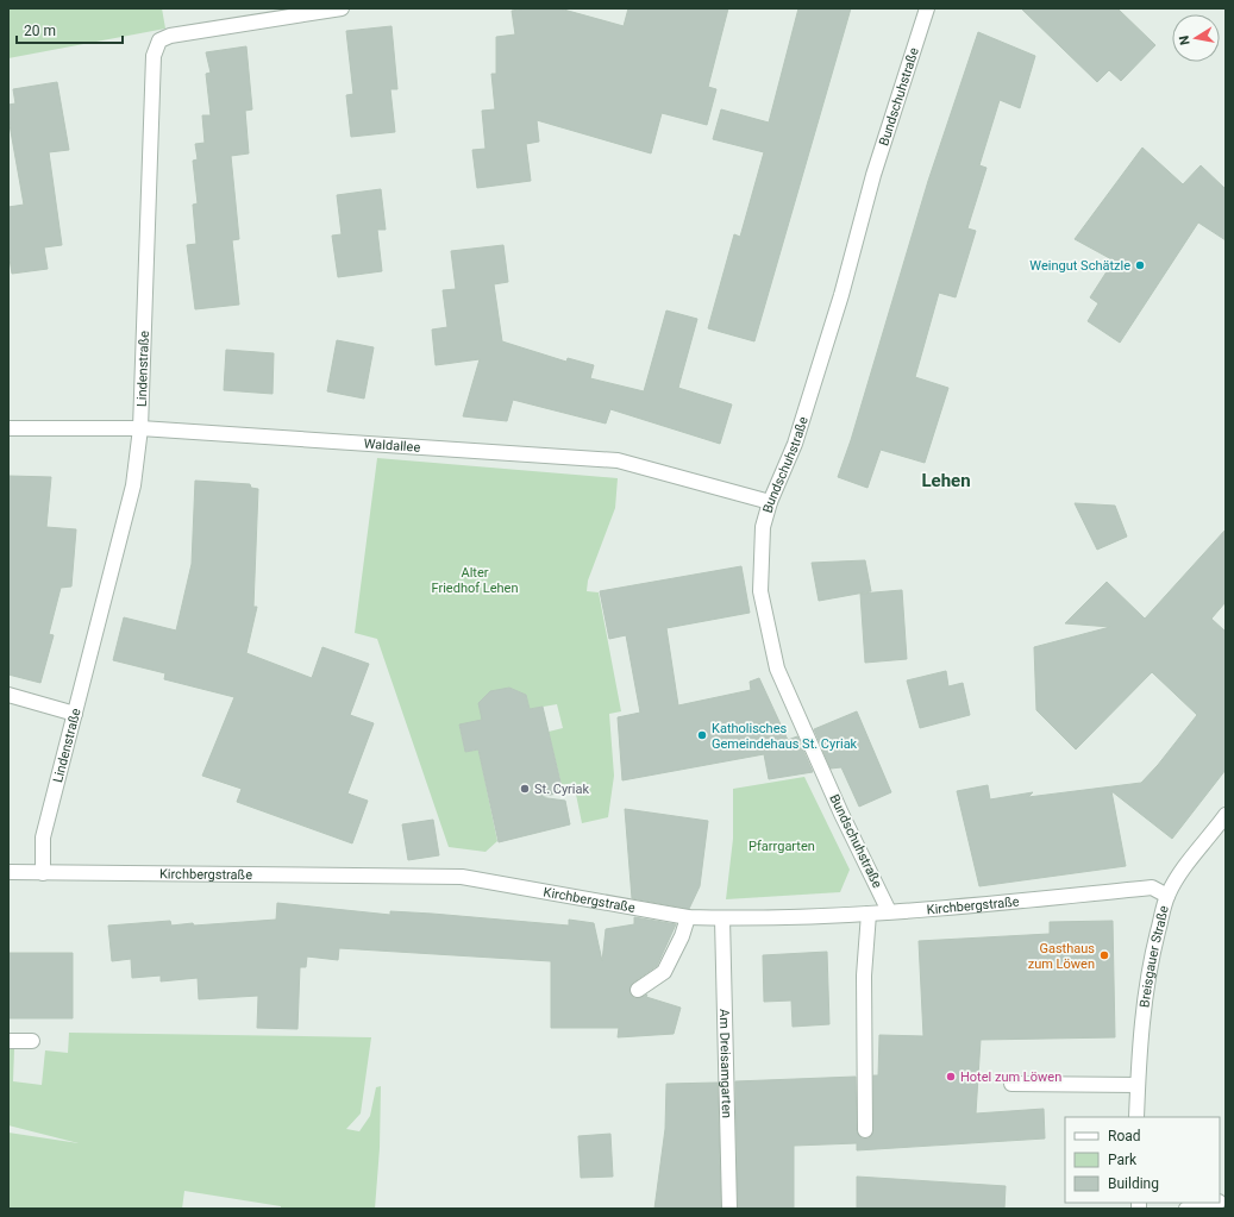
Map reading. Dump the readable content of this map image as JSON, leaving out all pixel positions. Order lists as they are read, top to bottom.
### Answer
{
  "streets": {
    "street": [
      "Bundschuhstraße",
      "Lindenstraße",
      "Waldallee",
      "Kirchbergstraße",
      "Breisgauer Straße",
      "Am Dreisamgarten"
    ]
  },
  "crossings": [
    ["Bundschuhstraße", "Waldallee"],
    ["Bundschuhstraße", "Kirchbergstraße"],
    ["Lindenstraße", "Waldallee"],
    ["Lindenstraße", "Kirchbergstraße"],
    ["Kirchbergstraße", "Breisgauer Straße"],
    ["Kirchbergstraße", "Am Dreisamgarten"]
  ],
  "districts": ["Lehen"],
  "parks": ["Alter Friedhof Lehen", "Pfarrgarten"],
  "places": [
    "Weingut Schätzle",
    "Katholisches Gemeindehaus St. Cyriak",
    "St. Cyriak",
    "Gasthaus zum Löwen",
    "Hotel zum Löwen"
  ],
  "legend": ["Road", "Park", "Building"],
  "scale_bar": "20 m",
  "north": "left"
}
